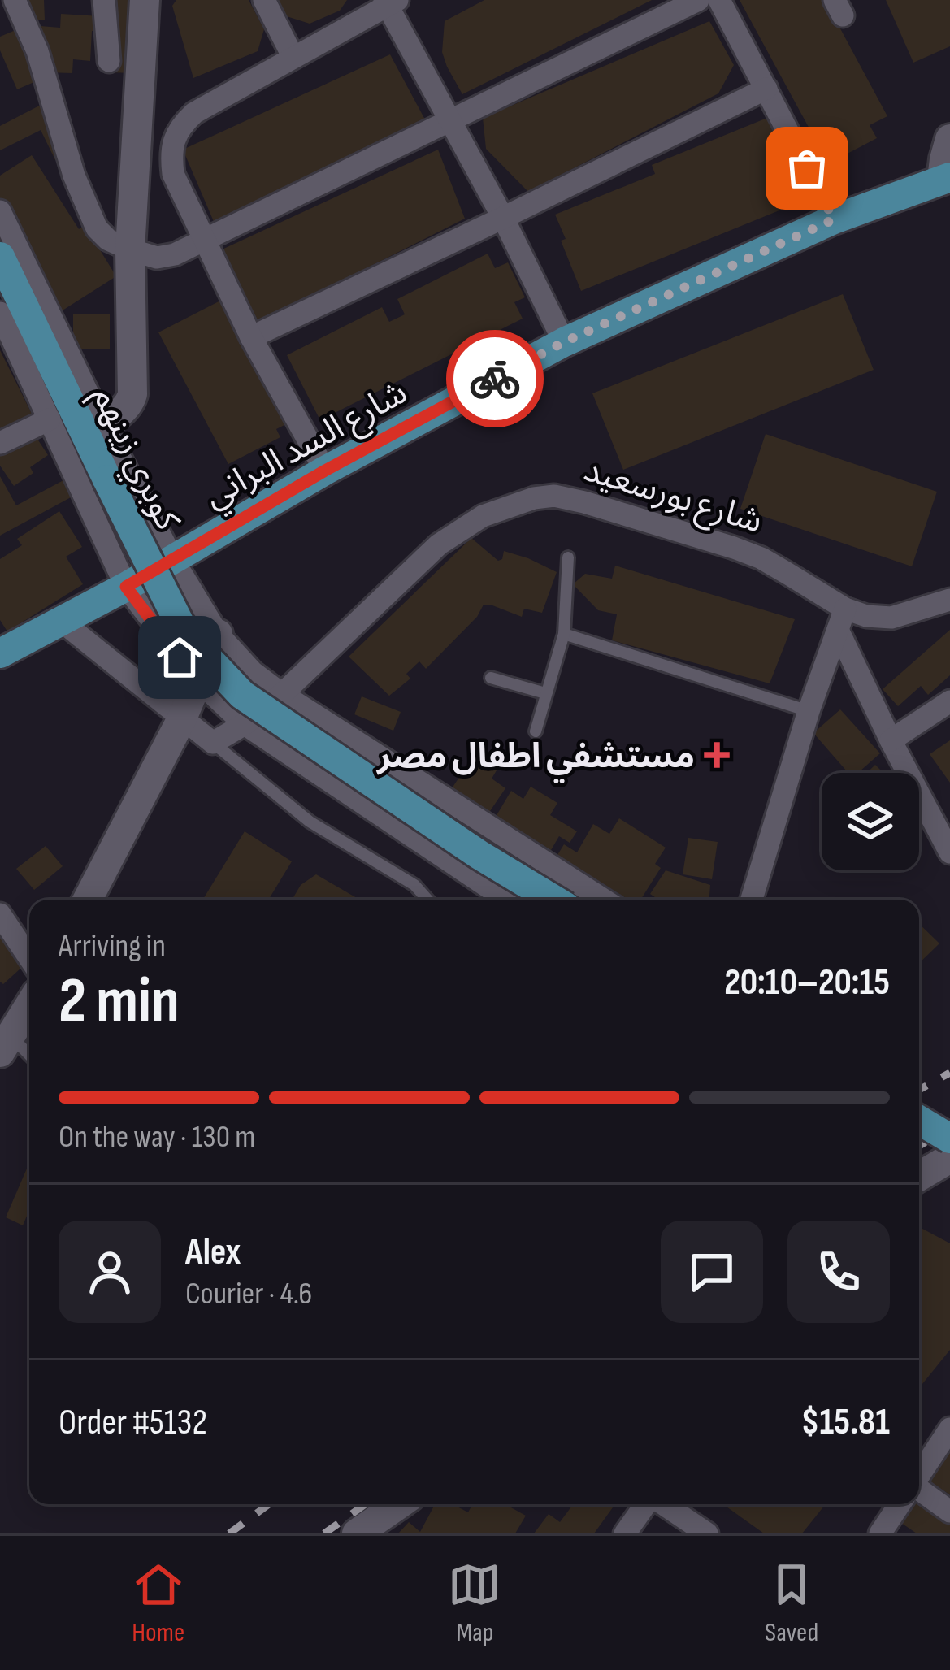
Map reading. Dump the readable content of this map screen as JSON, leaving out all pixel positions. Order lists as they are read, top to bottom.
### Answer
{
  "streets": {
    "main road": ["شارع السد البراني", "كوبري زينهم"],
    "street": ["شارع بورسعيد"]
  },
  "places": {
    "health": ["مستشفي اطفال مصر"]
  },
  "page": {
    "heading": ["2 min", "Arriving in", "20:10–20:15"],
    "panel": [
      "Alex",
      "Courier · 4.6",
      "Order #5132",
      "$15.81"
    ],
    "bar": "On the way · 130 m",
    "tabs": ["Home", "Map", "Saved"]
  }
}
